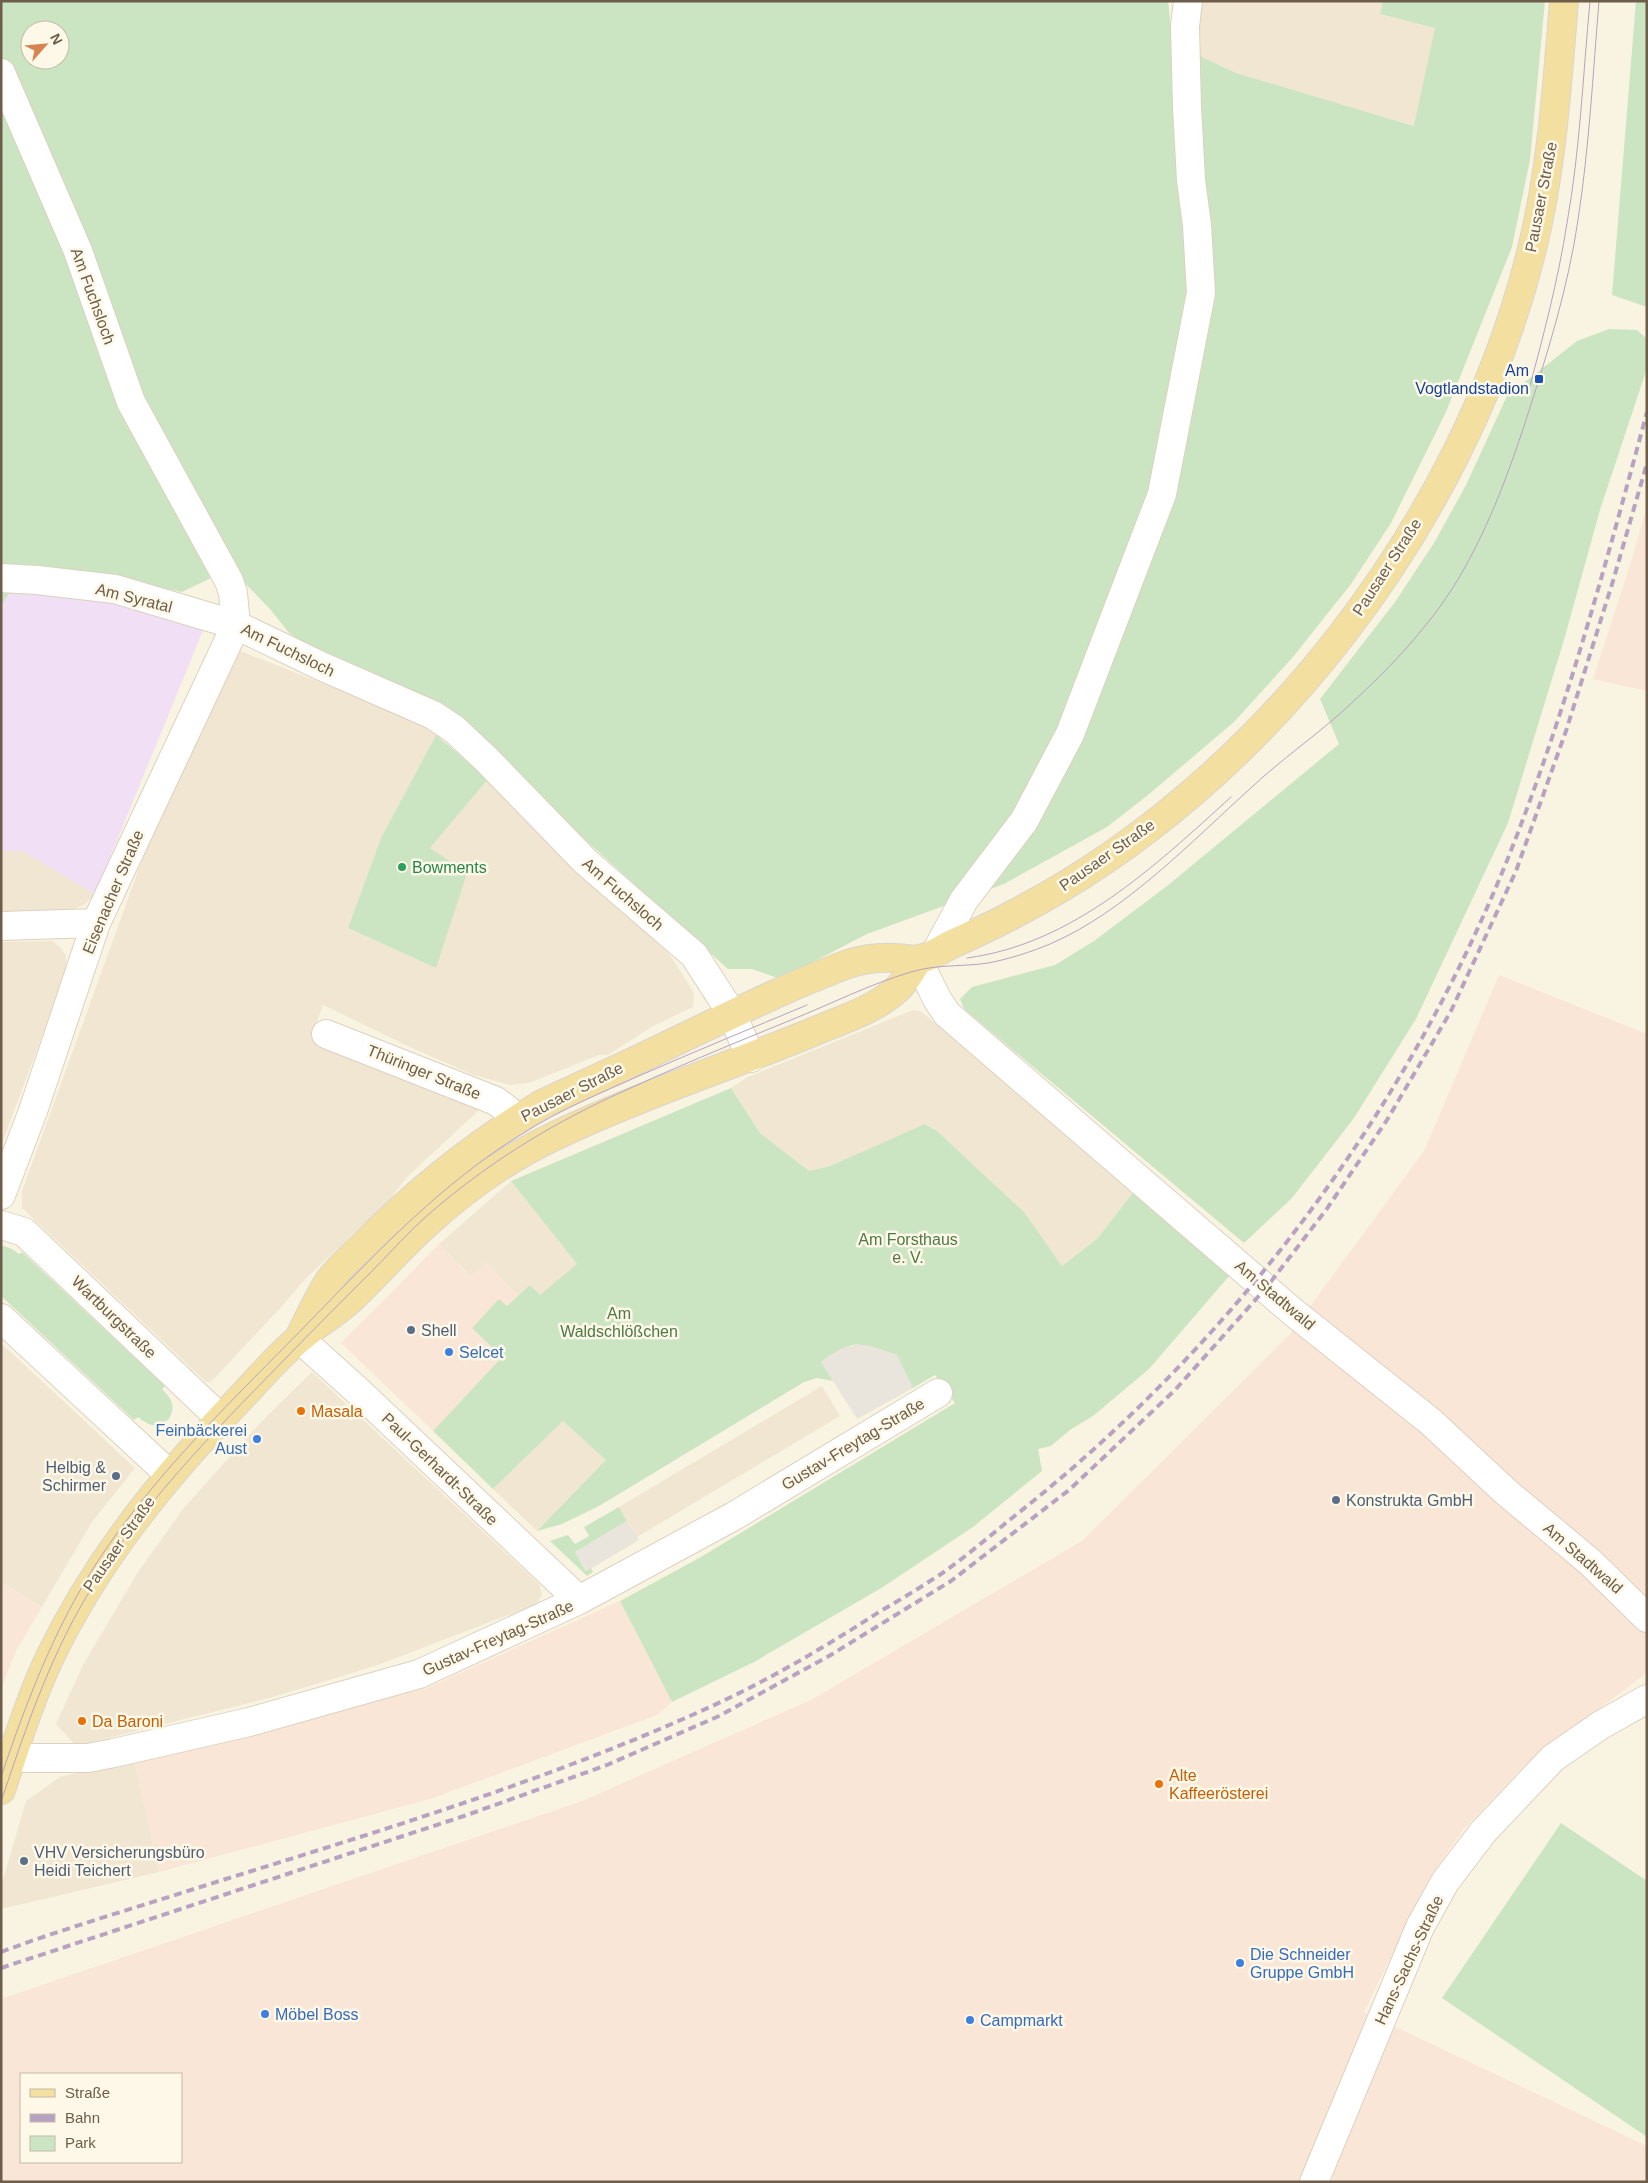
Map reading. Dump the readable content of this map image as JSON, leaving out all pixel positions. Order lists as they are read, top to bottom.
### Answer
{
  "streets": {
    "main road": ["Pausaer Straße"],
    "street": [
      "Am Fuchsloch",
      "Am Syratal",
      "Eisenacher Straße",
      "Thüringer Straße",
      "Am Stadtwald",
      "Wartburgstraße",
      "Gustav-Freytag-Straße",
      "Paul-Gerhardt-Straße",
      "Hans-Sachs-Straße"
    ]
  },
  "crossings": [
    ["Pausaer Straße", "Am Fuchsloch"],
    ["Pausaer Straße", "Thüringer Straße"],
    ["Pausaer Straße", "Am Stadtwald"],
    ["Pausaer Straße", "Wartburgstraße"],
    ["Pausaer Straße", "Gustav-Freytag-Straße"],
    ["Pausaer Straße", "Paul-Gerhardt-Straße"],
    ["Am Fuchsloch", "Am Syratal"],
    ["Am Fuchsloch", "Eisenacher Straße"],
    ["Am Syratal", "Eisenacher Straße"],
    ["Gustav-Freytag-Straße", "Paul-Gerhardt-Straße"]
  ],
  "parks": ["Am Forsthaus e. V.", "Am Waldschlößchen"],
  "places": {
    "transit": ["Am Vogtlandstadion"],
    "other": [
      "Bowments",
      "Shell",
      "Selcet",
      "Masala",
      "Feinbäckerei Aust",
      "Helbig & Schirmer",
      "Konstrukta GmbH",
      "Da Baroni",
      "Alte Kaffeerösterei",
      "VHV Versicherungsbüro Heidi Teichert",
      "Die Schneider Gruppe GmbH",
      "Möbel Boss",
      "Campmarkt"
    ]
  },
  "legend": ["Straße", "Bahn", "Park"],
  "north": "top right"
}
